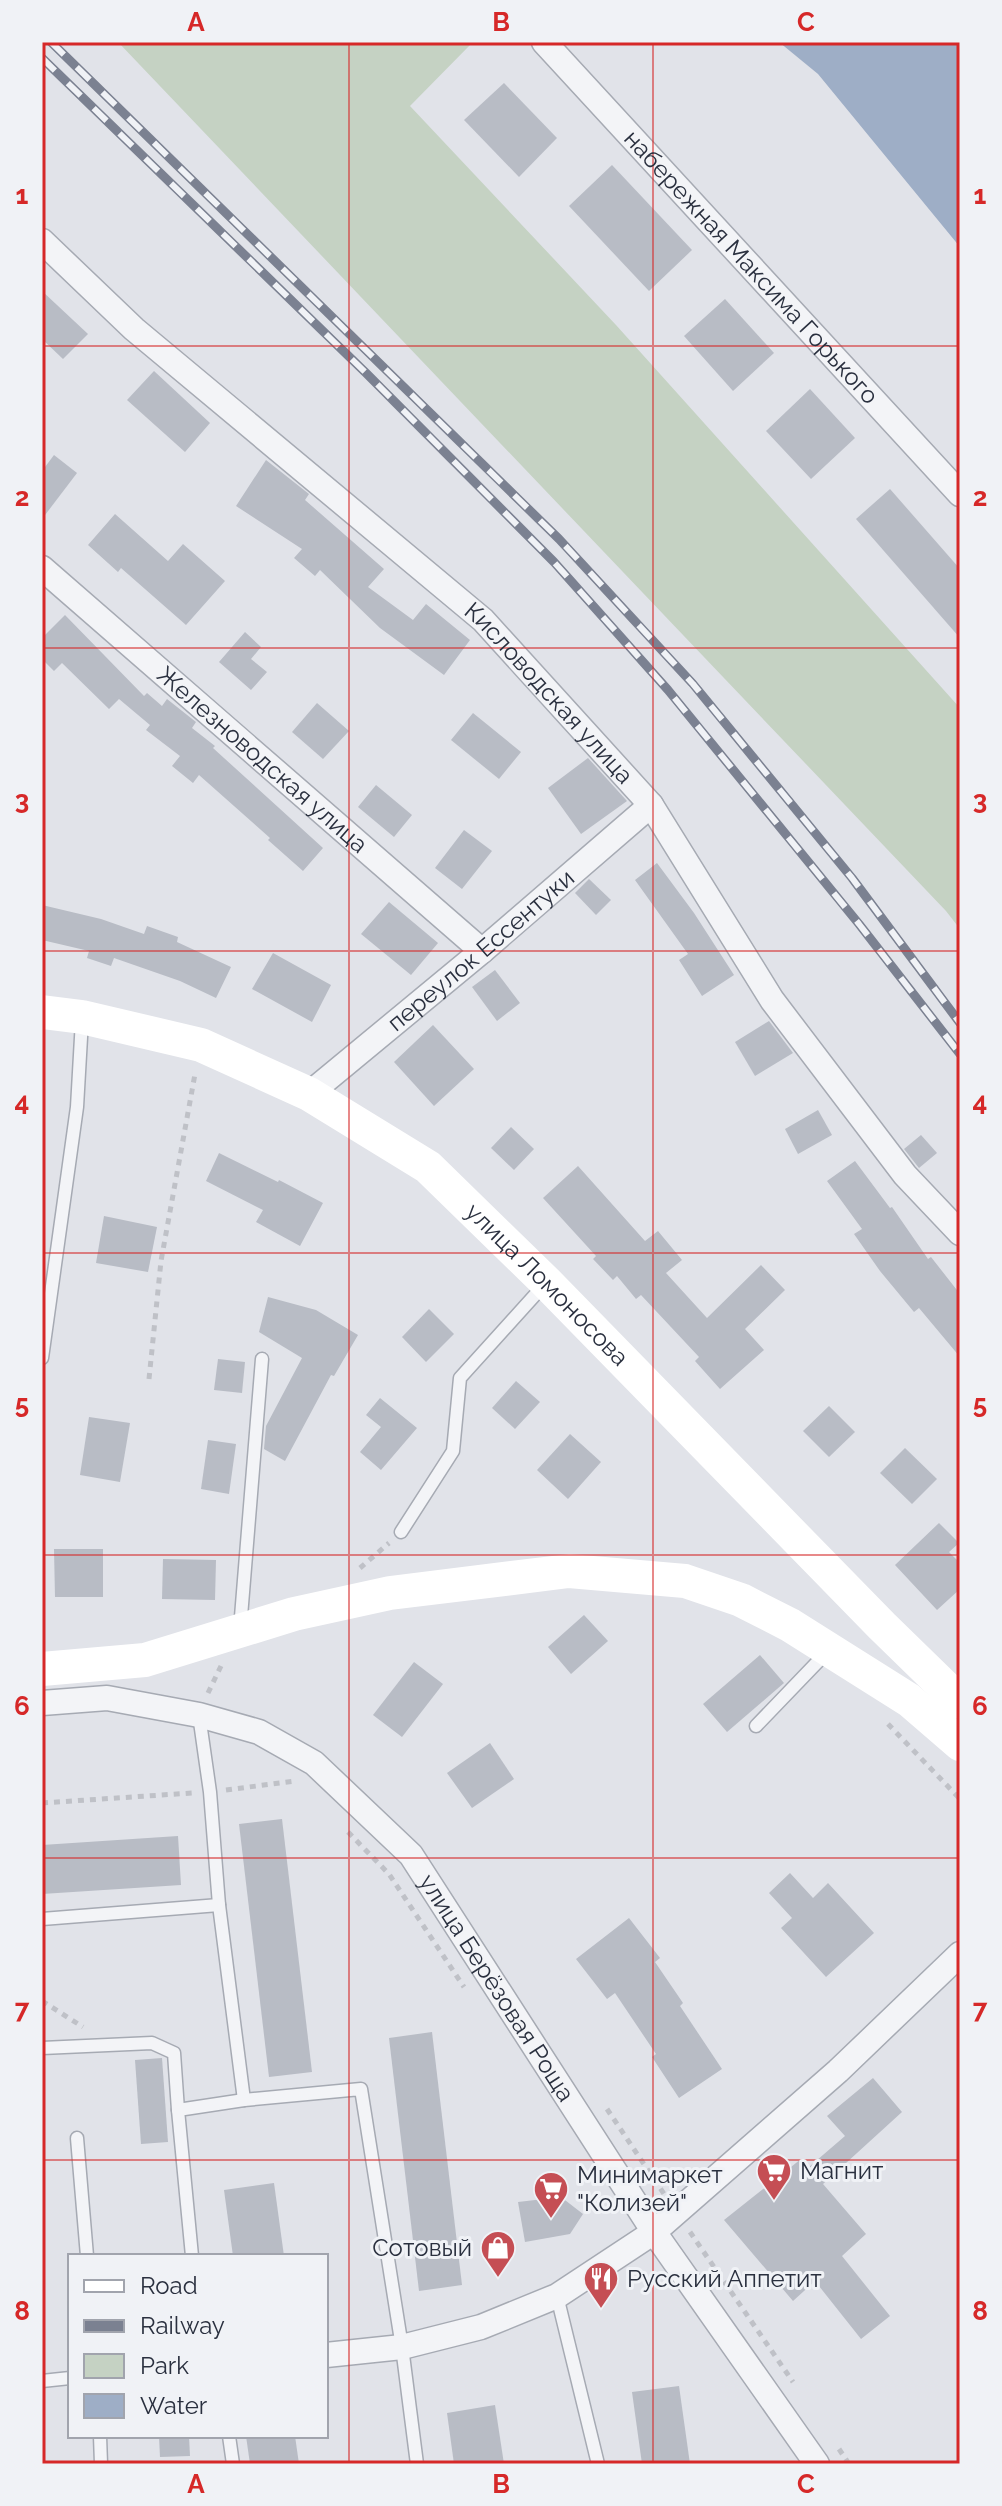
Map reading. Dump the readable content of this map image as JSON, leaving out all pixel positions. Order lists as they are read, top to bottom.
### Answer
{
  "streets": {
    "main road": ["улица Ломоносова"],
    "street": [
      "набережная Максима Горького",
      "Кисловодская улица",
      "Железноводская улица",
      "переулок Ессентуки",
      "улица Берёзовая Роща"
    ]
  },
  "crossings": [
    ["Кисловодская улица", "переулок Ессентуки"],
    ["Железноводская улица", "переулок Ессентуки"],
    ["переулок Ессентуки", "улица Ломоносова"]
  ],
  "places": {
    "supermarket": ["Магнит", "Минимаркет \"Колизей\""],
    "shop": ["Сотовый"],
    "restaurant": ["Русский Аппетит"]
  },
  "legend": [
    "Road",
    "Railway",
    "Park",
    "Water"
  ],
  "grid": {
    "columns": ["A", "B", "C"],
    "rows": [
      "1",
      "2",
      "3",
      "4",
      "5",
      "6",
      "7",
      "8"
    ]
  }
}
